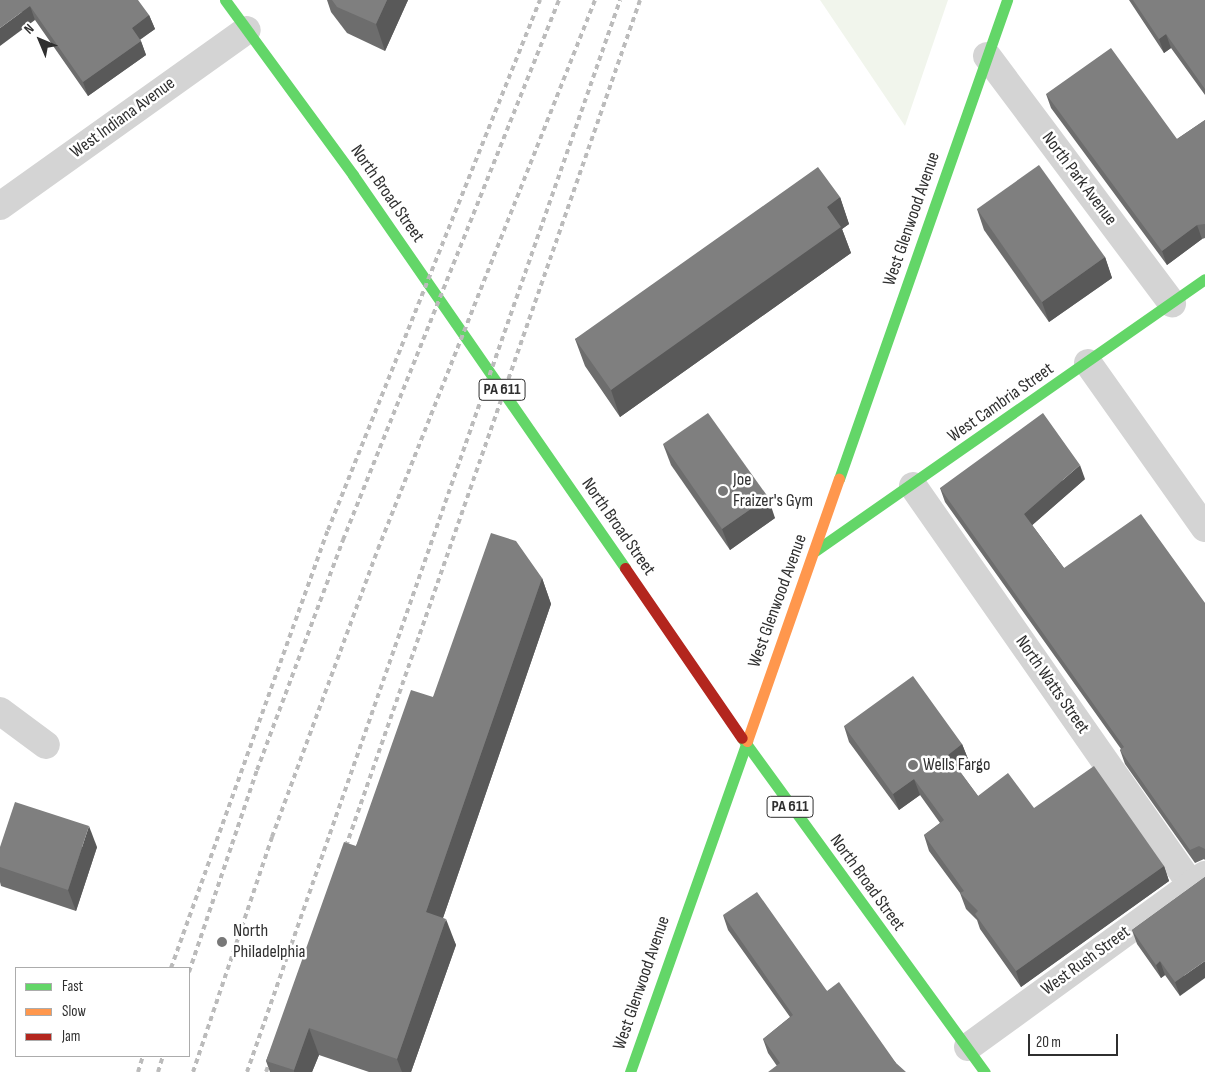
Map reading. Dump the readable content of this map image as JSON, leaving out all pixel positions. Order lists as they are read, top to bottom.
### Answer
{
  "streets": {
    "main road": [
      "North Broad Street",
      "West Glenwood Avenue",
      "PA 611",
      "West Cambria Street"
    ],
    "street": [
      "West Indiana Avenue",
      "North Park Avenue",
      "North Watts Street",
      "West Rush Street"
    ]
  },
  "crossings": [
    ["West Indiana Avenue", "North Broad Street"],
    ["North Park Avenue", "West Glenwood Avenue"],
    ["North Park Avenue", "West Cambria Street"],
    ["North Broad Street", "West Glenwood Avenue"],
    ["North Broad Street", "West Rush Street"],
    ["West Glenwood Avenue", "West Cambria Street"],
    ["West Cambria Street", "North Watts Street"],
    ["North Watts Street", "West Rush Street"]
  ],
  "places": ["Joe Fraizer's Gym", "Wells Fargo", "North Philadelphia"],
  "legend": ["Fast", "Slow", "Jam"],
  "scale_bar": "20 m",
  "north": "top left"
}
